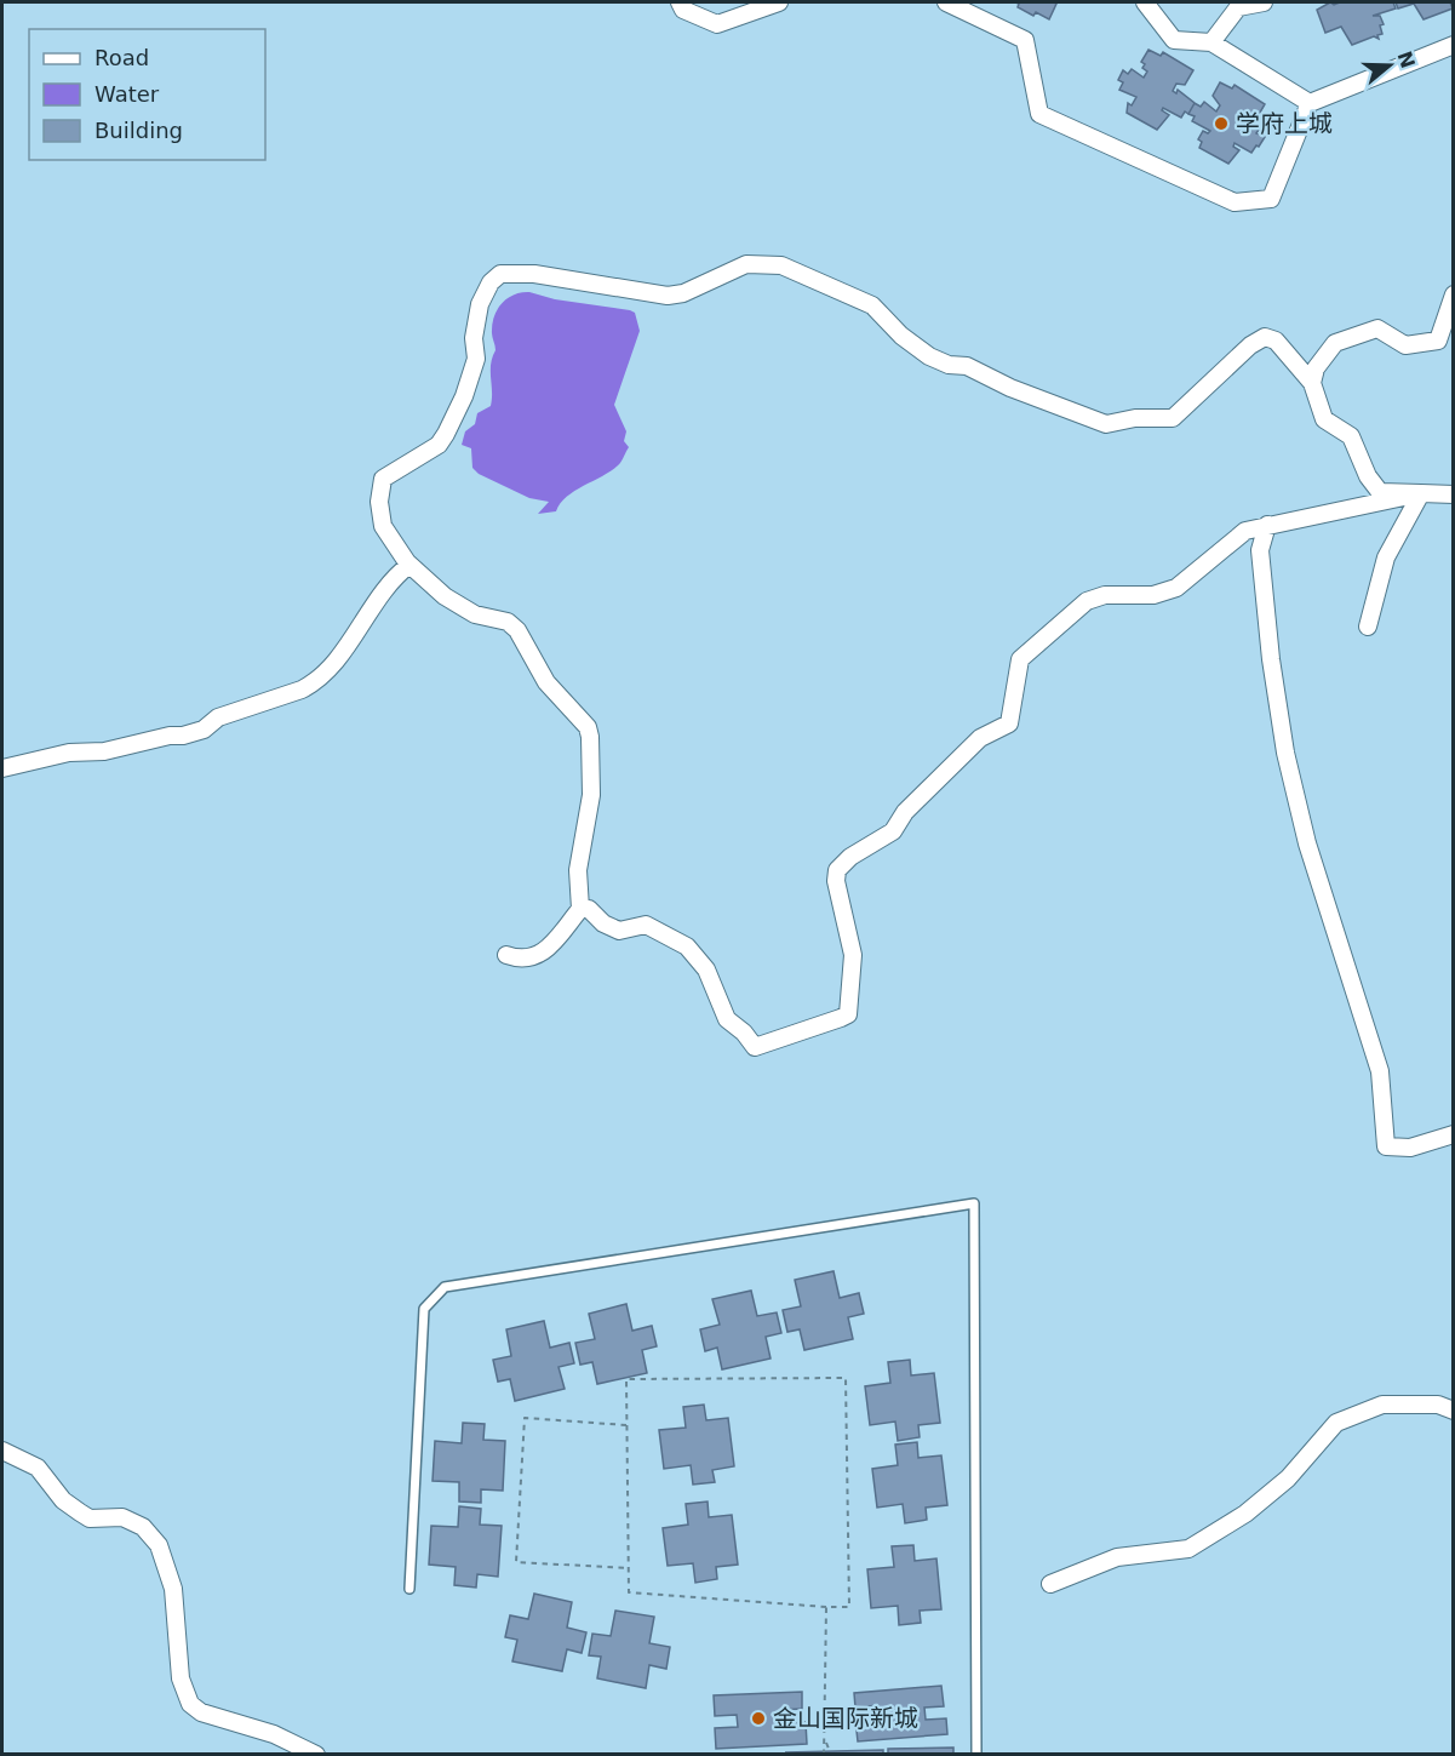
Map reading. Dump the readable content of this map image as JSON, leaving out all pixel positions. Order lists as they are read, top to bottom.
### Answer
{
  "places": ["学府上城", "金山国际新城"],
  "legend": ["Road", "Water", "Building"],
  "north": "right"
}
